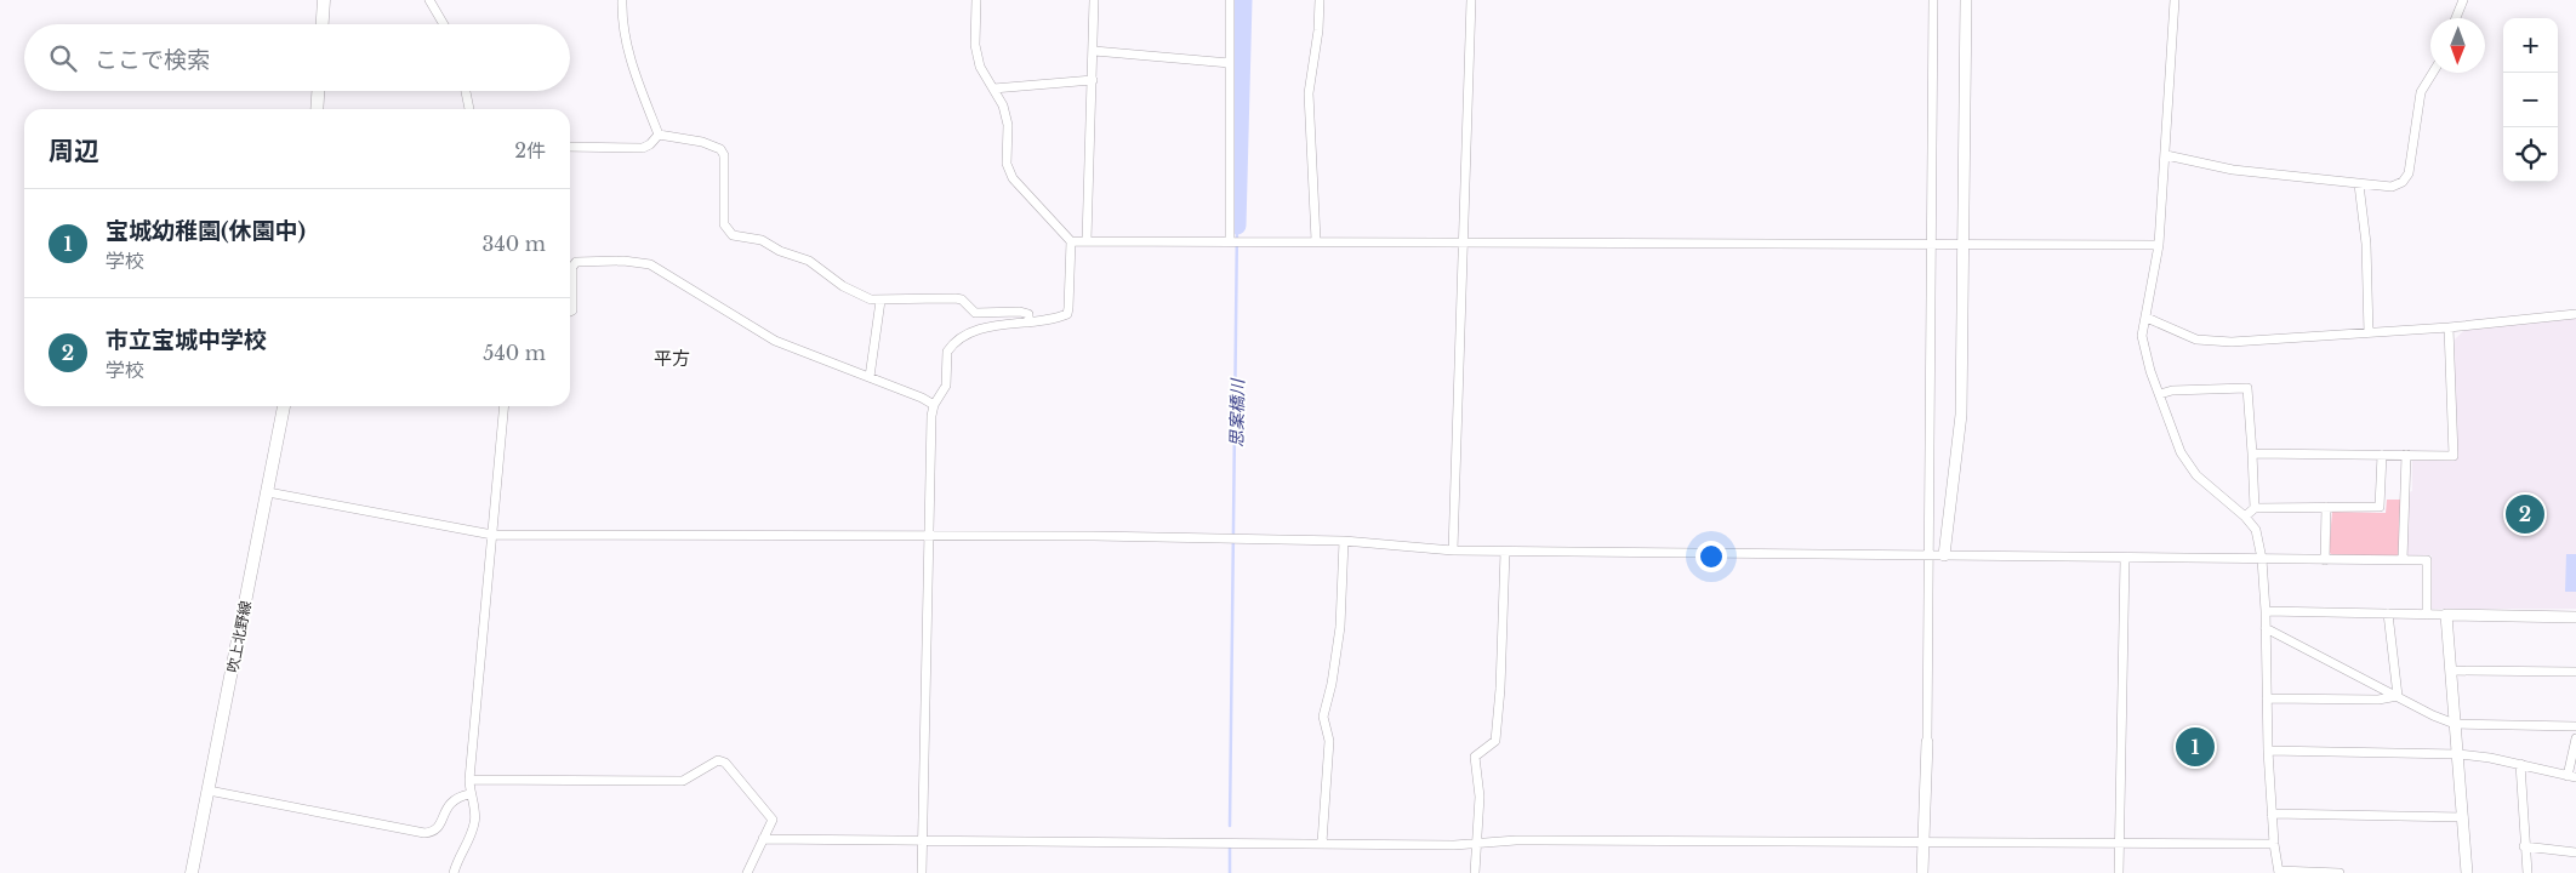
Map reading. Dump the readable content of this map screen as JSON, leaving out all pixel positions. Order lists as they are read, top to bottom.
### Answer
{
  "streets": {
    "main road": ["吹上北野線"]
  },
  "districts": ["平方"],
  "water": ["思案橋川"],
  "north": "bottom",
  "page": {
    "map_buttons": ["+", "−"],
    "search": "ここで検索",
    "heading": ["周辺", "2件"],
    "list": [
      {
        "mark": "1",
        "name": "宝城幼稚園(休園中)",
        "note": "学校",
        "value": "340 m"
      },
      {
        "mark": "2",
        "name": "市立宝城中学校",
        "note": "学校",
        "value": "540 m"
      }
    ],
    "pins": ["2", "1"]
  }
}
